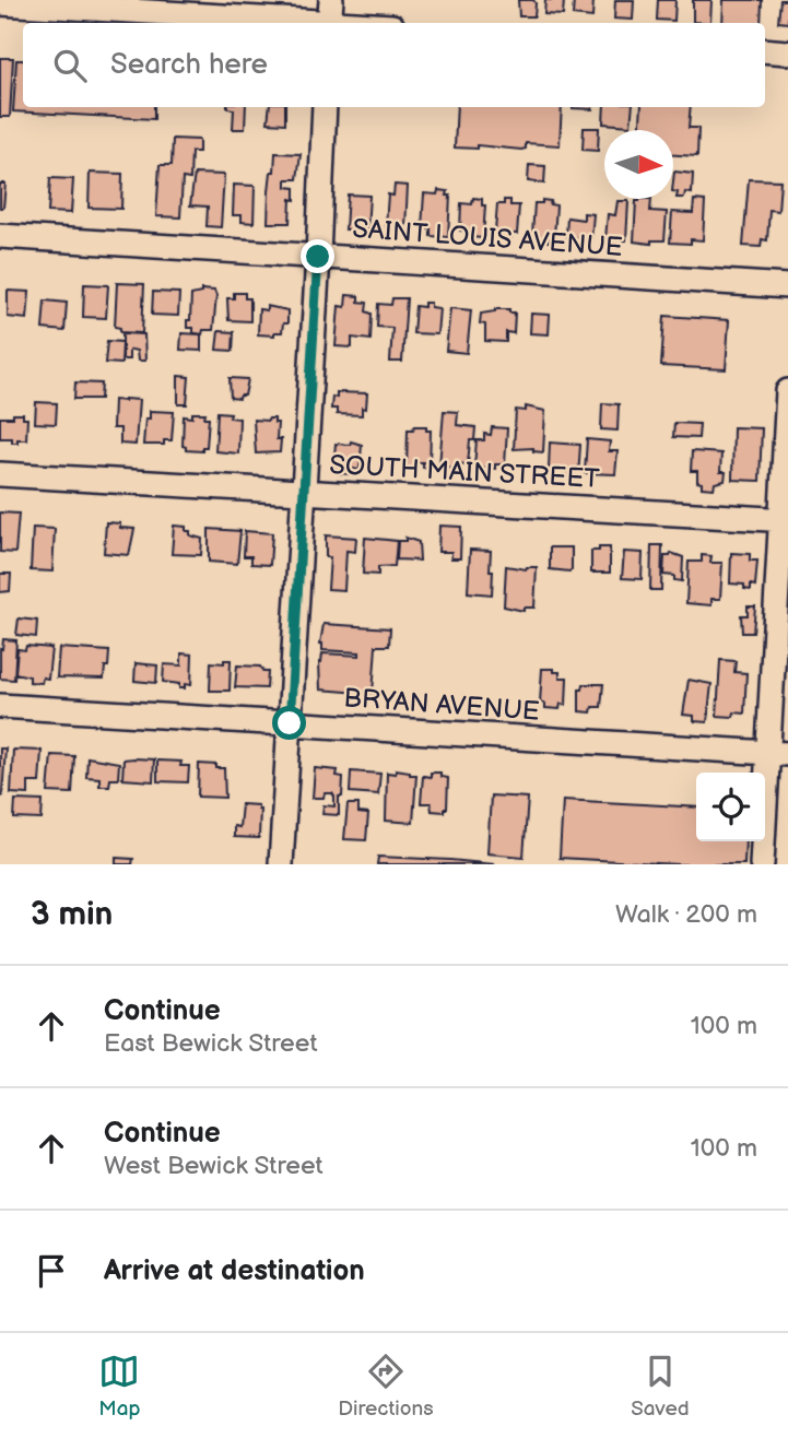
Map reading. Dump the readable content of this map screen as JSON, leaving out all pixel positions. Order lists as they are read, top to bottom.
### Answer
{
  "streets": {
    "street": ["SAINT LOUIS AVENUE", "SOUTH MAIN STREET", "BRYAN AVENUE"]
  },
  "north": "right",
  "page": {
    "search": "Search here",
    "heading": ["3 min", "Walk · 200 m"],
    "list": [
      ["Continue", "East Bewick Street", "100 m"],
      ["Continue", "West Bewick Street", "100 m"],
      "Arrive at destination"
    ],
    "nav": ["Map", "Directions", "Saved"]
  }
}
